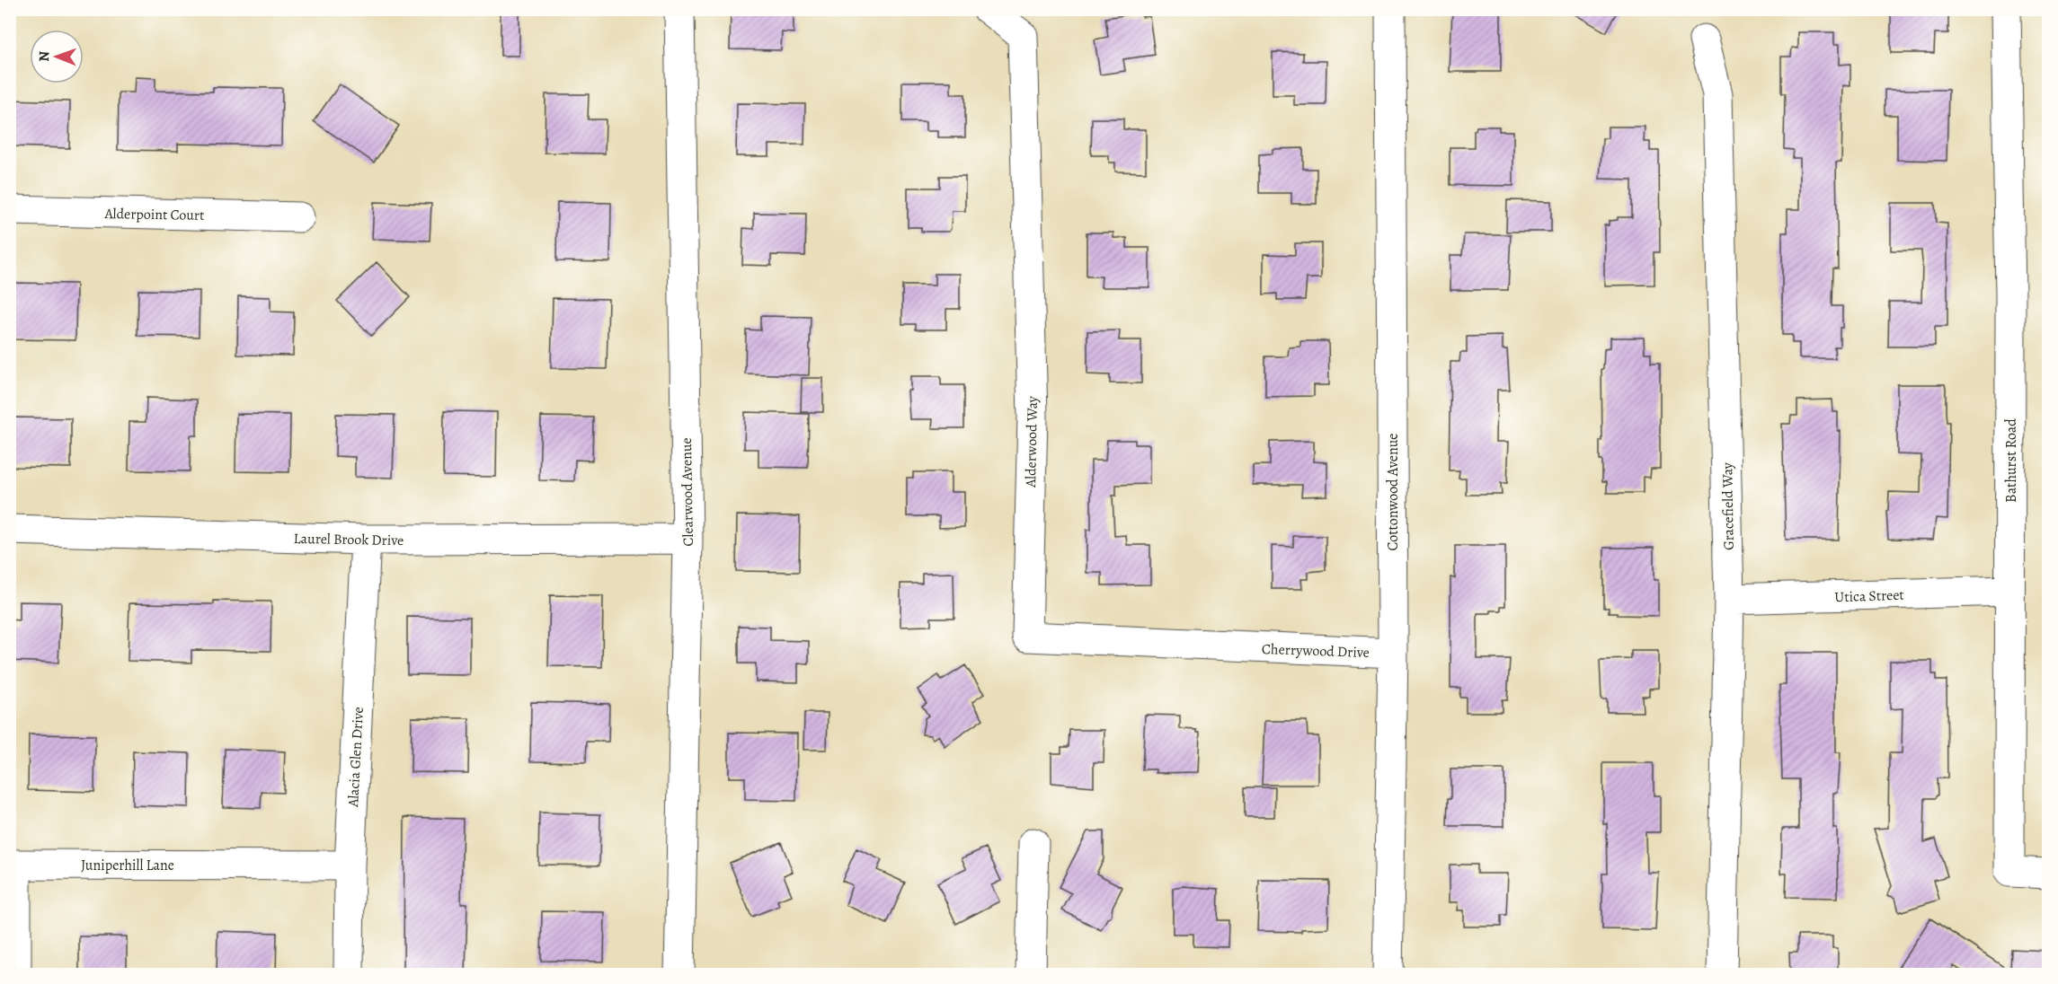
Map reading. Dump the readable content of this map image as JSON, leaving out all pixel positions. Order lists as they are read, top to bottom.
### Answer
{
  "streets": {
    "street": [
      "Alderpoint Court",
      "Alderwood Way",
      "Bathurst Road",
      "Clearwood Avenue",
      "Cottonwood Avenue",
      "Gracefield Way",
      "Laurel Brook Drive",
      "Utica Street",
      "Cherrywood Drive",
      "Alacia Glen Drive",
      "Juniperhill Lane"
    ]
  },
  "crossings": [
    ["Alderwood Way", "Cherrywood Drive"],
    ["Bathurst Road", "Utica Street"],
    ["Clearwood Avenue", "Laurel Brook Drive"],
    ["Cottonwood Avenue", "Cherrywood Drive"],
    ["Gracefield Way", "Utica Street"],
    ["Laurel Brook Drive", "Alacia Glen Drive"],
    ["Alacia Glen Drive", "Juniperhill Lane"]
  ],
  "north": "left"
}
